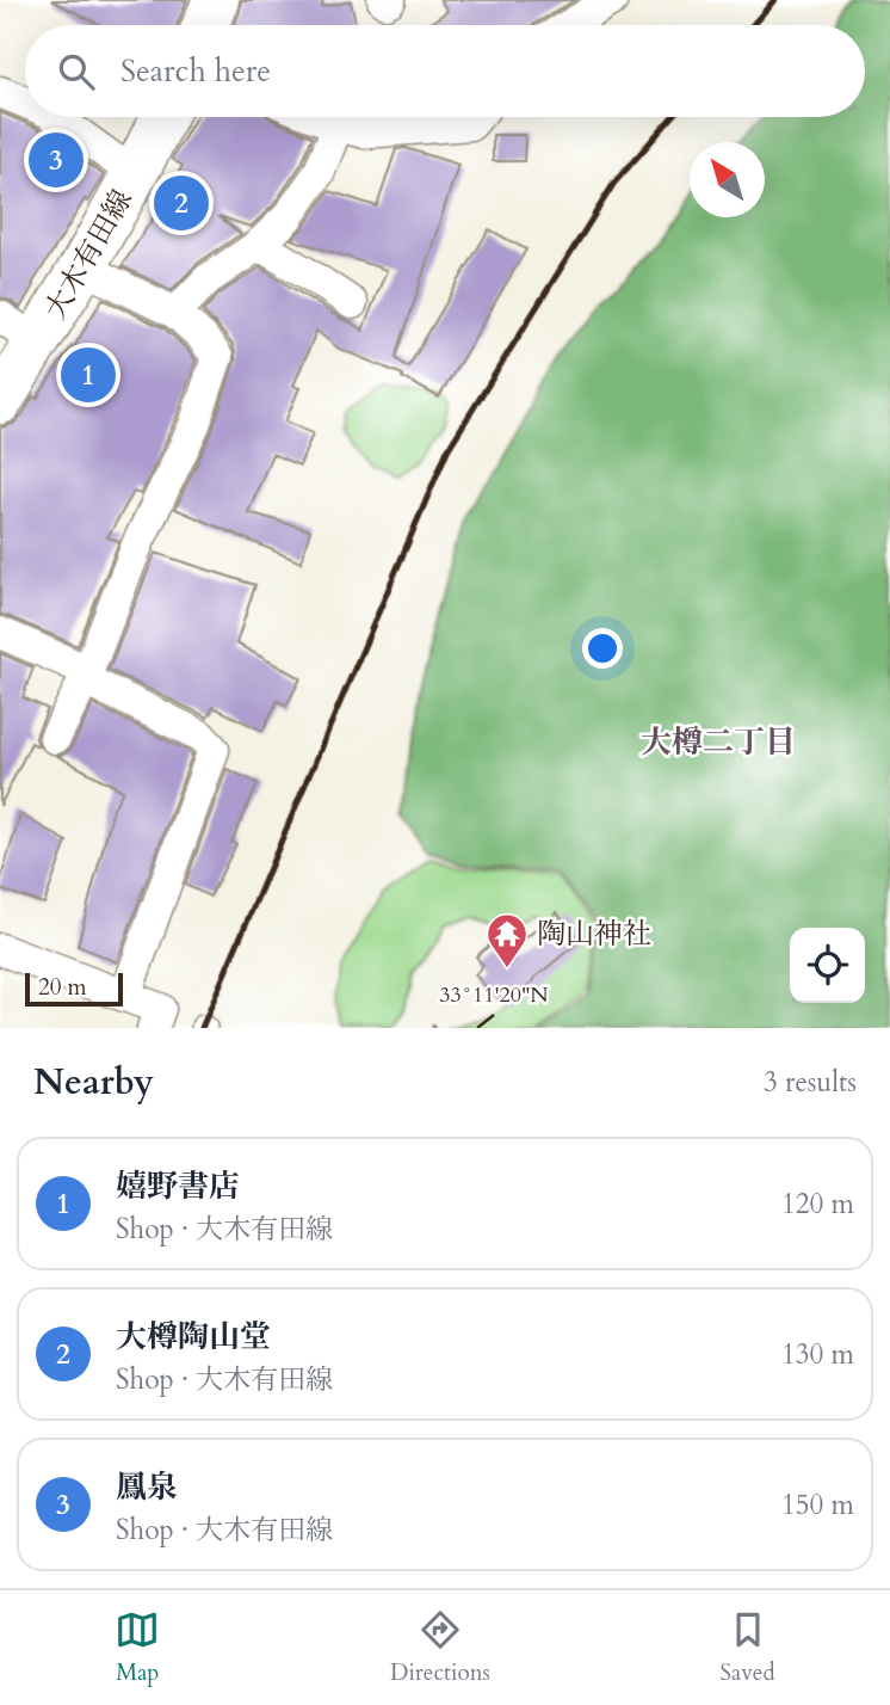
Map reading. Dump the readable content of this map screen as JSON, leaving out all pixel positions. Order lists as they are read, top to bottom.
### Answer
{
  "streets": {
    "main road": ["大木有田線"]
  },
  "districts": ["大樽二丁目"],
  "places": {
    "temple": ["陶山神社"]
  },
  "scale_bar": "20 m",
  "north": "top left",
  "page": {
    "search": "Search here",
    "pins": ["3", "2", "1"],
    "scale": "20 m",
    "heading": ["Nearby", "3 results"],
    "list": [
      {
        "mark": "1",
        "name": "嬉野書店",
        "note": "Shop · 大木有田線",
        "value": "120 m"
      },
      {
        "mark": "2",
        "name": "大樽陶山堂",
        "note": "Shop · 大木有田線",
        "value": "130 m"
      },
      {
        "mark": "3",
        "name": "鳳泉",
        "note": "Shop · 大木有田線",
        "value": "150 m"
      }
    ],
    "nav": ["Map", "Directions", "Saved"]
  },
  "coordinates": ["33°11'20\"N"]
}
